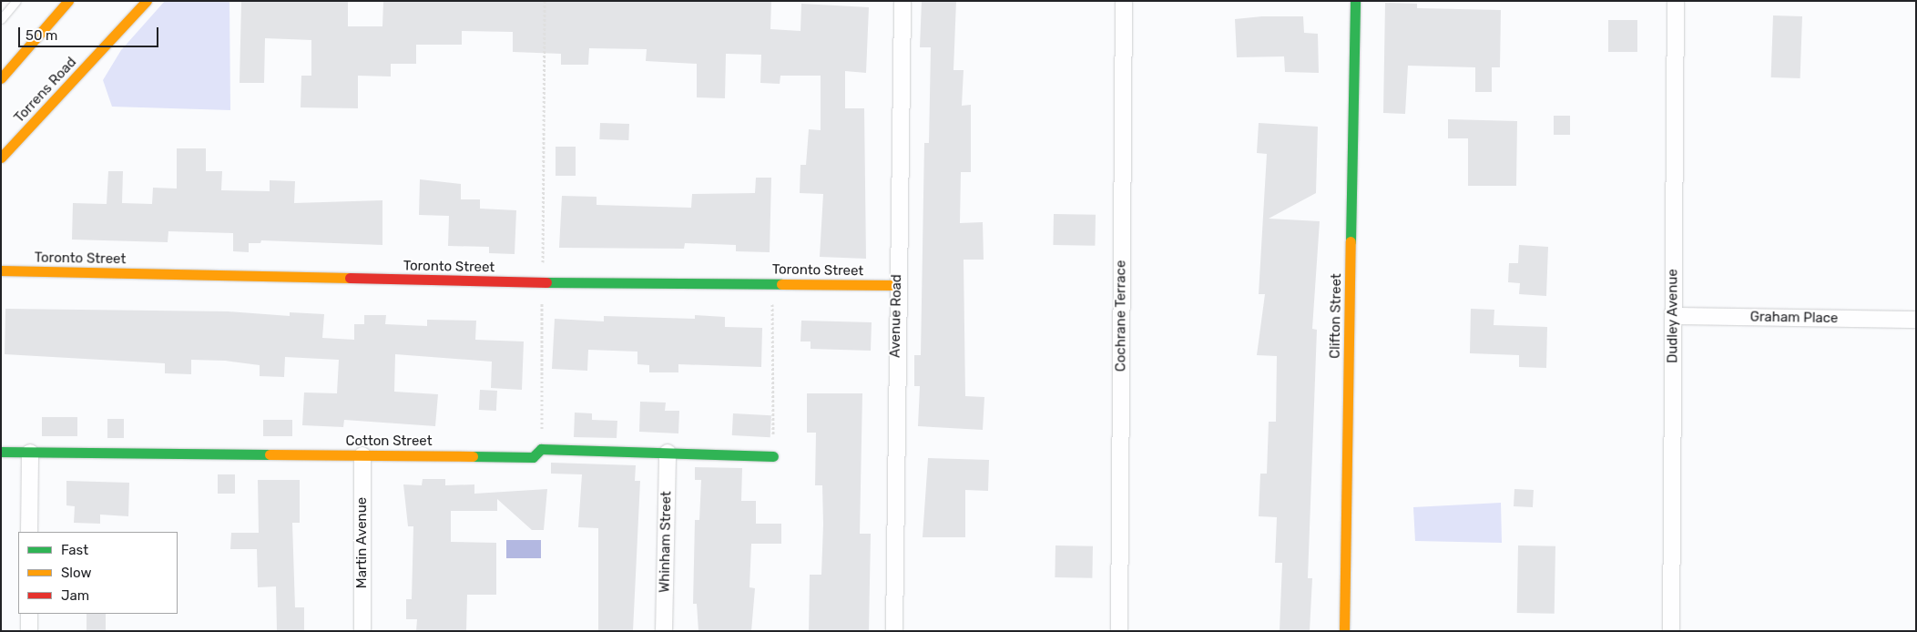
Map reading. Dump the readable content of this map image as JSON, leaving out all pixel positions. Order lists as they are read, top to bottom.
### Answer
{
  "streets": {
    "street": [
      "Torrens Road",
      "Toronto Street",
      "Avenue Road",
      "Cochrane Terrace",
      "Clifton Street",
      "Dudley Avenue",
      "Graham Place",
      "Cotton Street",
      "Whinham Street",
      "Martin Avenue"
    ]
  },
  "crossings": [
    ["Toronto Street", "Avenue Road"],
    ["Dudley Avenue", "Graham Place"],
    ["Cotton Street", "Whinham Street"],
    ["Cotton Street", "Martin Avenue"]
  ],
  "legend": ["Fast", "Slow", "Jam"],
  "scale_bar": "50 m"
}
